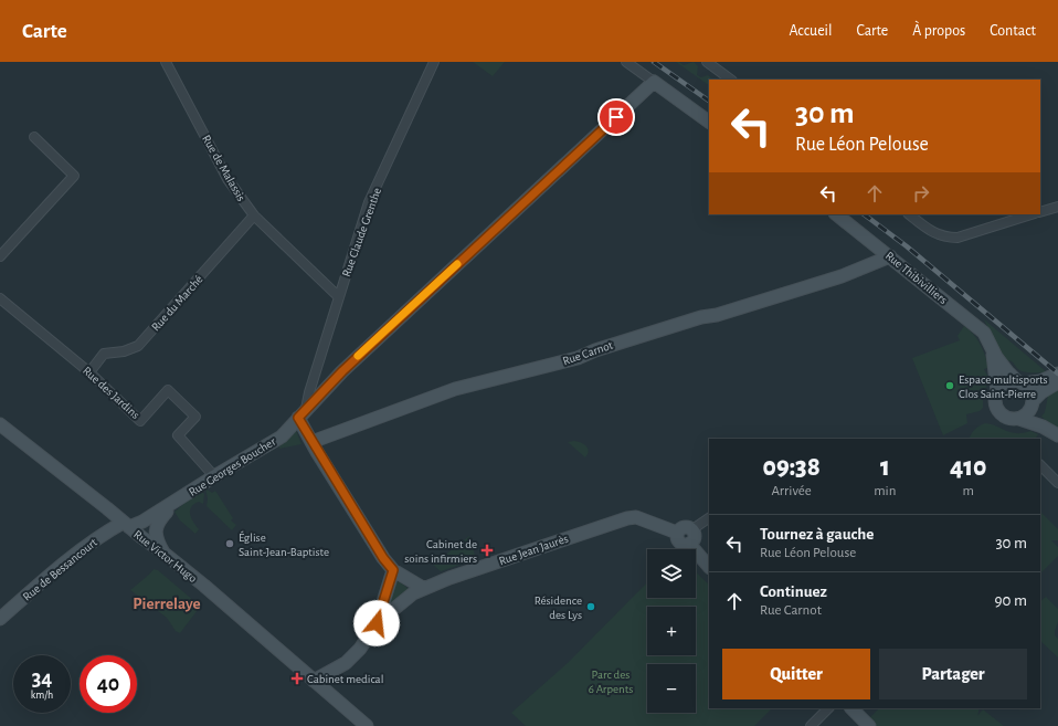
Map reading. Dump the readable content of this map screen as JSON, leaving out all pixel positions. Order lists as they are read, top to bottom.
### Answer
{
  "streets": {
    "street": [
      "Rue de Malassis",
      "Rue Claude Grenthe",
      "Rue Thibivilliers",
      "Rue du Marché",
      "Rue Carnot",
      "Rue des Jardins",
      "Rue Georges Boucher",
      "Rue Jean Jaurès",
      "Rue Victor Hugo",
      "Rue de Bessancourt"
    ]
  },
  "crossings": [
    ["Rue de Malassis", "Rue Claude Grenthe"],
    ["Rue de Malassis", "Rue du Marché"],
    ["Rue Claude Grenthe", "Rue Georges Boucher"],
    ["Rue Thibivilliers", "Rue Carnot"],
    ["Rue du Marché", "Rue des Jardins"],
    ["Rue des Jardins", "Rue Georges Boucher"],
    ["Rue Georges Boucher", "Rue Victor Hugo"],
    ["Rue Georges Boucher", "Rue de Bessancourt"],
    ["Rue Victor Hugo", "Rue de Bessancourt"]
  ],
  "districts": ["Pierrelaye"],
  "parks": ["Parc des 6 Arpents"],
  "places": {
    "other": ["Espace multisports Clos Saint-Pierre", "Église Saint-Jean-Baptiste", "Résidence des Lys"],
    "health": ["Cabinet de soins infirmiers", "Cabinet medical"]
  },
  "page": {
    "header": "Carte",
    "nav": [
      "Accueil",
      "Carte",
      "À propos",
      "Contact"
    ],
    "turn": ["30 m", "Rue Léon Pelouse"],
    "eta": [
      "09:38",
      "Arrivée",
      "1",
      "min",
      "410",
      "m"
    ],
    "list": [
      {
        "name": "Tournez à gauche",
        "note": "Rue Léon Pelouse",
        "value": "30 m"
      },
      {
        "name": "Continuez",
        "note": "Rue Carnot",
        "value": "90 m"
      }
    ],
    "map_buttons": ["+", "−"],
    "buttons": ["Quitter", "Partager"],
    "speed": "34 km/h",
    "limit": "40"
  }
}
